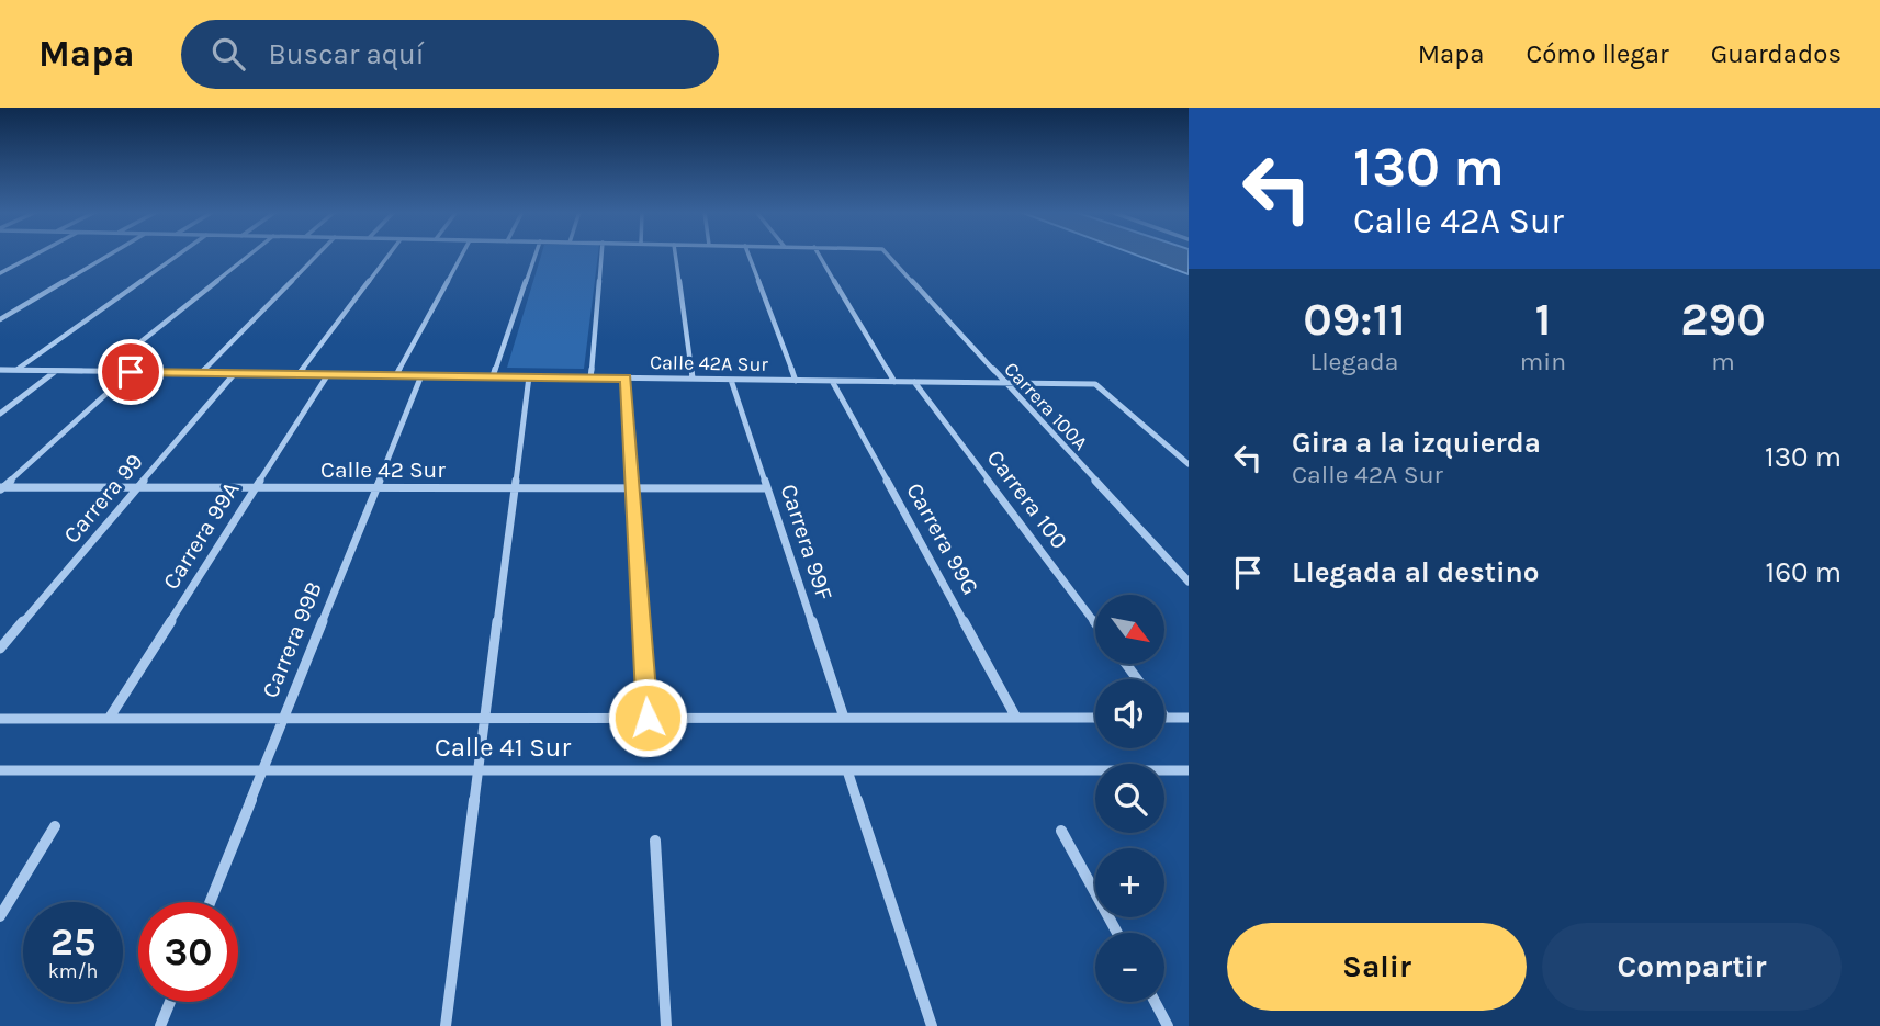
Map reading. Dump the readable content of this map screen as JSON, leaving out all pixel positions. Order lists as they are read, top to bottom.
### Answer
{
  "streets": {
    "street": [
      "Calle 42A Sur",
      "Carrera 100A",
      "Calle 42 Sur",
      "Carrera 99",
      "Carrera 100",
      "Carrera 99A",
      "Carrera 99G",
      "Carrera 99F",
      "Carrera 99B",
      "Calle 41 Sur"
    ]
  },
  "crossings": [
    ["Calle 42A Sur", "Carrera 100A"],
    ["Calle 42A Sur", "Carrera 99"],
    ["Calle 42A Sur", "Carrera 100"],
    ["Calle 42A Sur", "Carrera 99A"],
    ["Calle 42A Sur", "Carrera 99G"],
    ["Calle 42A Sur", "Carrera 99F"],
    ["Calle 42A Sur", "Carrera 99B"],
    ["Calle 42 Sur", "Carrera 99"],
    ["Calle 42 Sur", "Carrera 99A"],
    ["Calle 42 Sur", "Carrera 99F"],
    ["Calle 42 Sur", "Carrera 99B"],
    ["Carrera 99A", "Calle 41 Sur"],
    ["Carrera 99G", "Calle 41 Sur"],
    ["Carrera 99F", "Calle 41 Sur"],
    ["Carrera 99B", "Calle 41 Sur"]
  ],
  "north": "bottom right",
  "page": {
    "header": "Mapa",
    "search": "Buscar aquí",
    "nav": ["Mapa", "Cómo llegar", "Guardados"],
    "turn": ["130 m", "Calle 42A Sur"],
    "eta": [
      "09:11",
      "Llegada",
      "1",
      "min",
      "290",
      "m"
    ],
    "list": [
      {
        "name": "Gira a la izquierda",
        "note": "Calle 42A Sur",
        "value": "130 m"
      },
      {
        "name": "Llegada al destino",
        "value": "160 m"
      }
    ],
    "map_buttons": ["+", "−"],
    "speed": "25 km/h",
    "limit": "30",
    "buttons": ["Salir", "Compartir"]
  }
}
